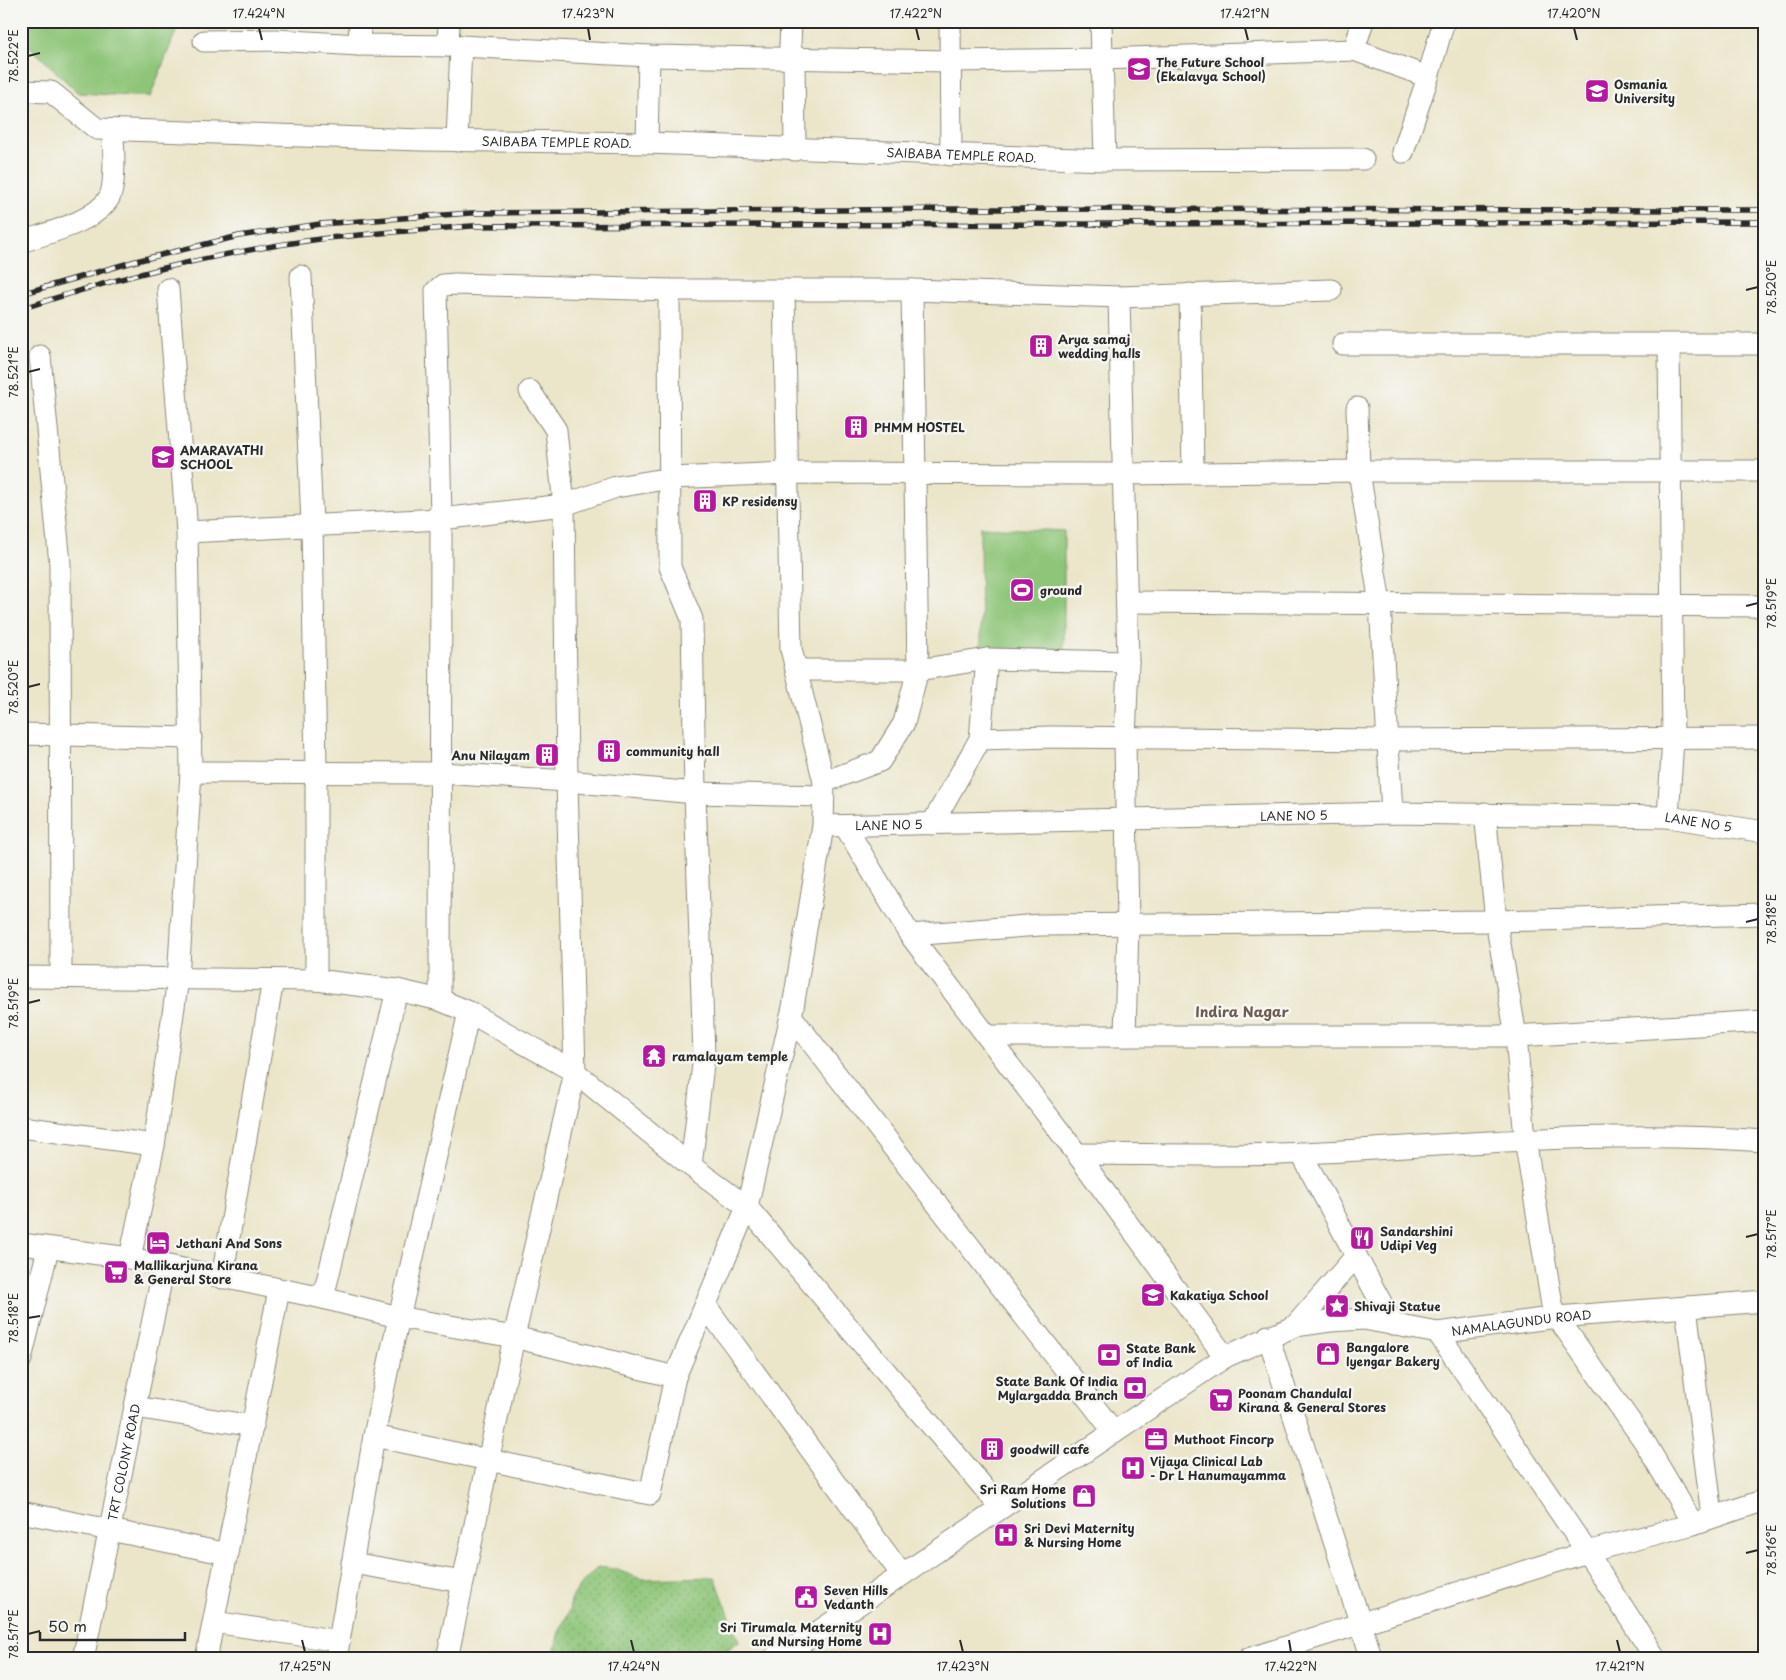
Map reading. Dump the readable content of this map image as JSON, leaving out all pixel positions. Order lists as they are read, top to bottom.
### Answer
{
  "streets": {
    "street": [
      "SAIBABA TEMPLE ROAD.",
      "LANE NO 5",
      "NAMALAGUNDU ROAD",
      "TRT COLONY ROAD"
    ]
  },
  "districts": ["Indira Nagar"],
  "places": {
    "school or university": [
      "The Future School (Ekalavya School)",
      "Osmania University",
      "AMARAVATHI SCHOOL",
      "Kakatiya School"
    ],
    "building": [
      "Arya samaj wedding halls",
      "PHMM HOSTEL",
      "KP residensy",
      "community hall",
      "Anu Nilayam",
      "goodwill cafe"
    ],
    "sports": ["ground"],
    "temple": ["ramalayam temple"],
    "restaurant": ["Sandarshini Udipi Veg"],
    "hotel": ["Jethani And Sons"],
    "supermarket": ["Mallikarjuna Kirana & General Store", "Poonam Chandulal Kirana & General Stores"],
    "place": ["Shivaji Statue"],
    "shop": ["Bangalore Iyengar Bakery", "Sri Ram Home Solutions"],
    "bank": ["State Bank of India", "State Bank Of India Mylargadda Branch"],
    "office": ["Muthoot Fincorp"],
    "hospital": ["Vijaya Clinical Lab - Dr L Hanumayamma", "Sri Devi Maternity & Nursing Home", "Sri Tirumala Maternity and Nursing Home"],
    "public building": ["Seven Hills Vedanth"]
  },
  "scale_bar": "50 m",
  "coordinates": [
    "17.424°N",
    "17.423°N",
    "17.422°N",
    "17.421°N",
    "17.420°N",
    "78.522°E",
    "78.520°E",
    "78.521°E",
    "78.519°E",
    "78.518°E",
    "78.517°E",
    "78.516°E",
    "17.425°N"
  ]
}
